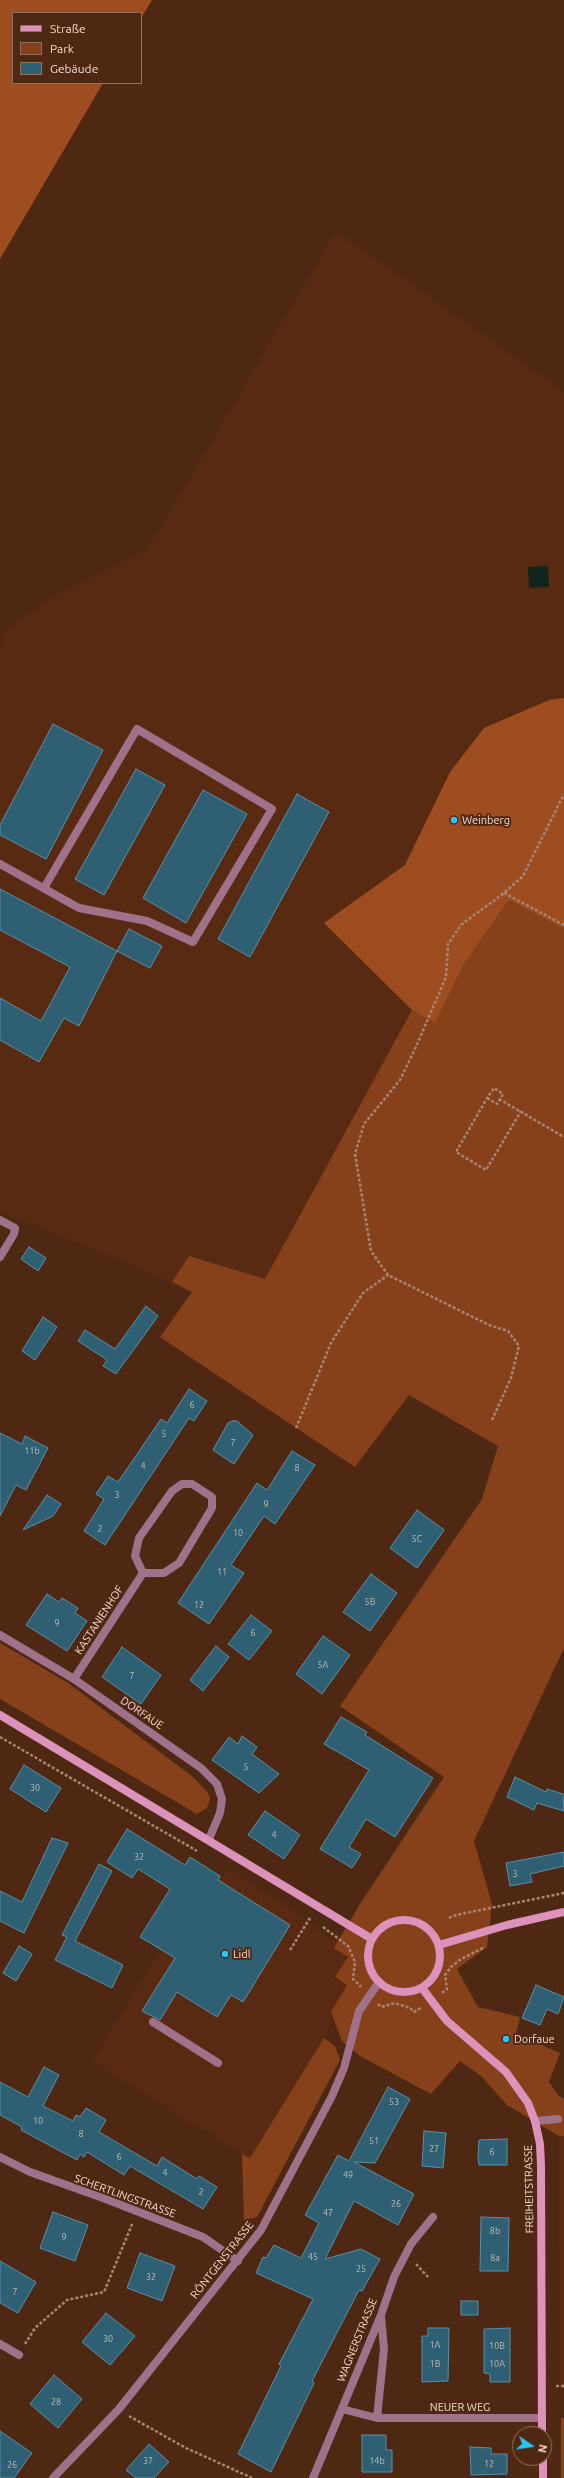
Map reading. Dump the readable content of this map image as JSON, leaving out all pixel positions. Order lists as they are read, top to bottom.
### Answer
{
  "streets": {
    "street": [
      "KASTANIENHOF",
      "DORFAUE",
      "FREIHEITSTRASSE",
      "SCHERTLINGSTRASSE",
      "RÖNTGENSTRASSE",
      "WAGNERSTRASSE",
      "NEUER WEG"
    ]
  },
  "crossings": [
    ["KASTANIENHOF", "DORFAUE"],
    ["FREIHEITSTRASSE", "RÖNTGENSTRASSE"],
    ["FREIHEITSTRASSE", "NEUER WEG"],
    ["SCHERTLINGSTRASSE", "RÖNTGENSTRASSE"],
    ["WAGNERSTRASSE", "NEUER WEG"]
  ],
  "places": ["Weinberg", "Lidl", "Dorfaue"],
  "house_numbers": [
    "6",
    "5",
    "7",
    "11b",
    "4",
    "8",
    "3",
    "9",
    "2",
    "10",
    "5C",
    "11",
    "5B",
    "12",
    "9",
    "6",
    "5A",
    "7",
    "5",
    "30",
    "4",
    "32",
    "3",
    "53",
    "10",
    "8",
    "51",
    "27",
    "6",
    "6",
    "4",
    "49",
    "2",
    "26",
    "47",
    "8b",
    "9",
    "45",
    "8a",
    "25",
    "32",
    "7",
    "30",
    "1A",
    "10B",
    "1B",
    "10A",
    "28",
    "37",
    "14b",
    "12",
    "26"
  ],
  "legend": ["Straße", "Park", "Gebäude"],
  "north": "right"
}
